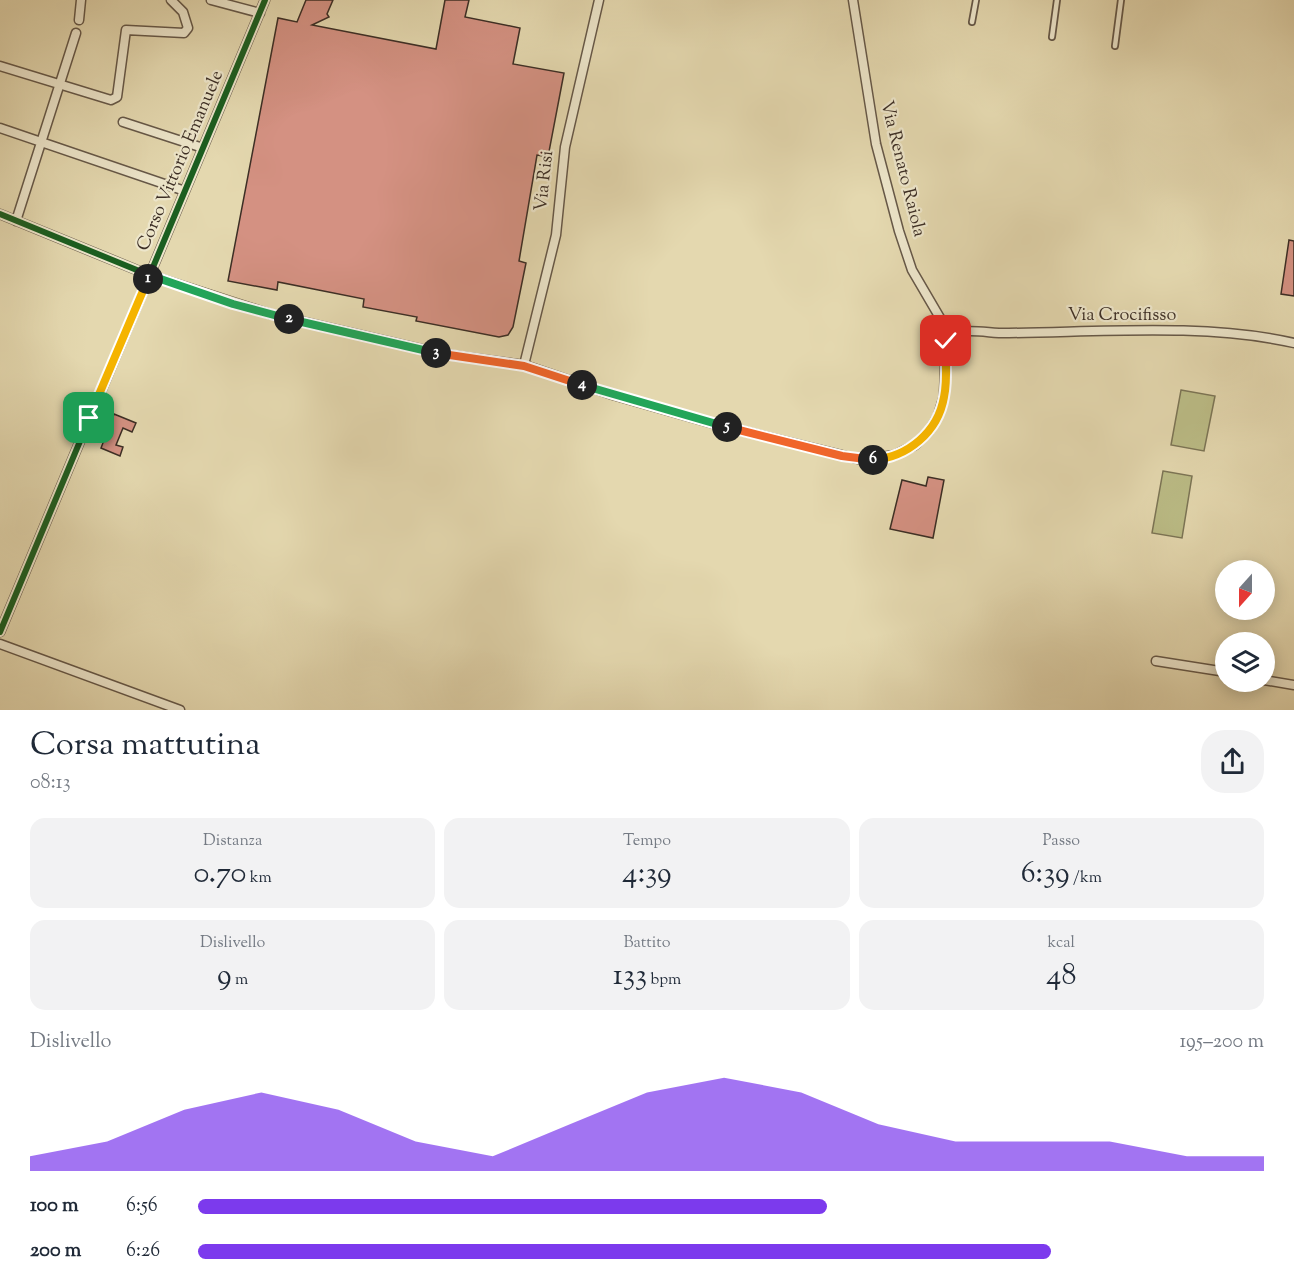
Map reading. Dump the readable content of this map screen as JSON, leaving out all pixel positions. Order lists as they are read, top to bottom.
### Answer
{
  "streets": {
    "street": [
      "Corso Vittorio Emanuele",
      "Via Renato Raiola",
      "Via Risi",
      "Via Crocifisso"
    ]
  },
  "crossings": [
    ["Via Renato Raiola", "Via Crocifisso"]
  ],
  "north": "bottom",
  "page": {
    "pins": [
      "1",
      "2",
      "3",
      "4",
      "5",
      "6"
    ],
    "heading": ["Corsa mattutina", "08:13"],
    "stats": [
      ["Distanza", "0.70 km"],
      ["Tempo", "4:39"],
      ["Passo", "6:39 /km"],
      ["Dislivello", "9 m"],
      ["Battito", "133 bpm"],
      ["kcal", "48"]
    ],
    "chart": ["Dislivello", "195–200 m"],
    "list": [
      {
        "name": "100 m",
        "note": "6:56"
      },
      {
        "name": "200 m",
        "note": "6:26"
      }
    ]
  }
}
